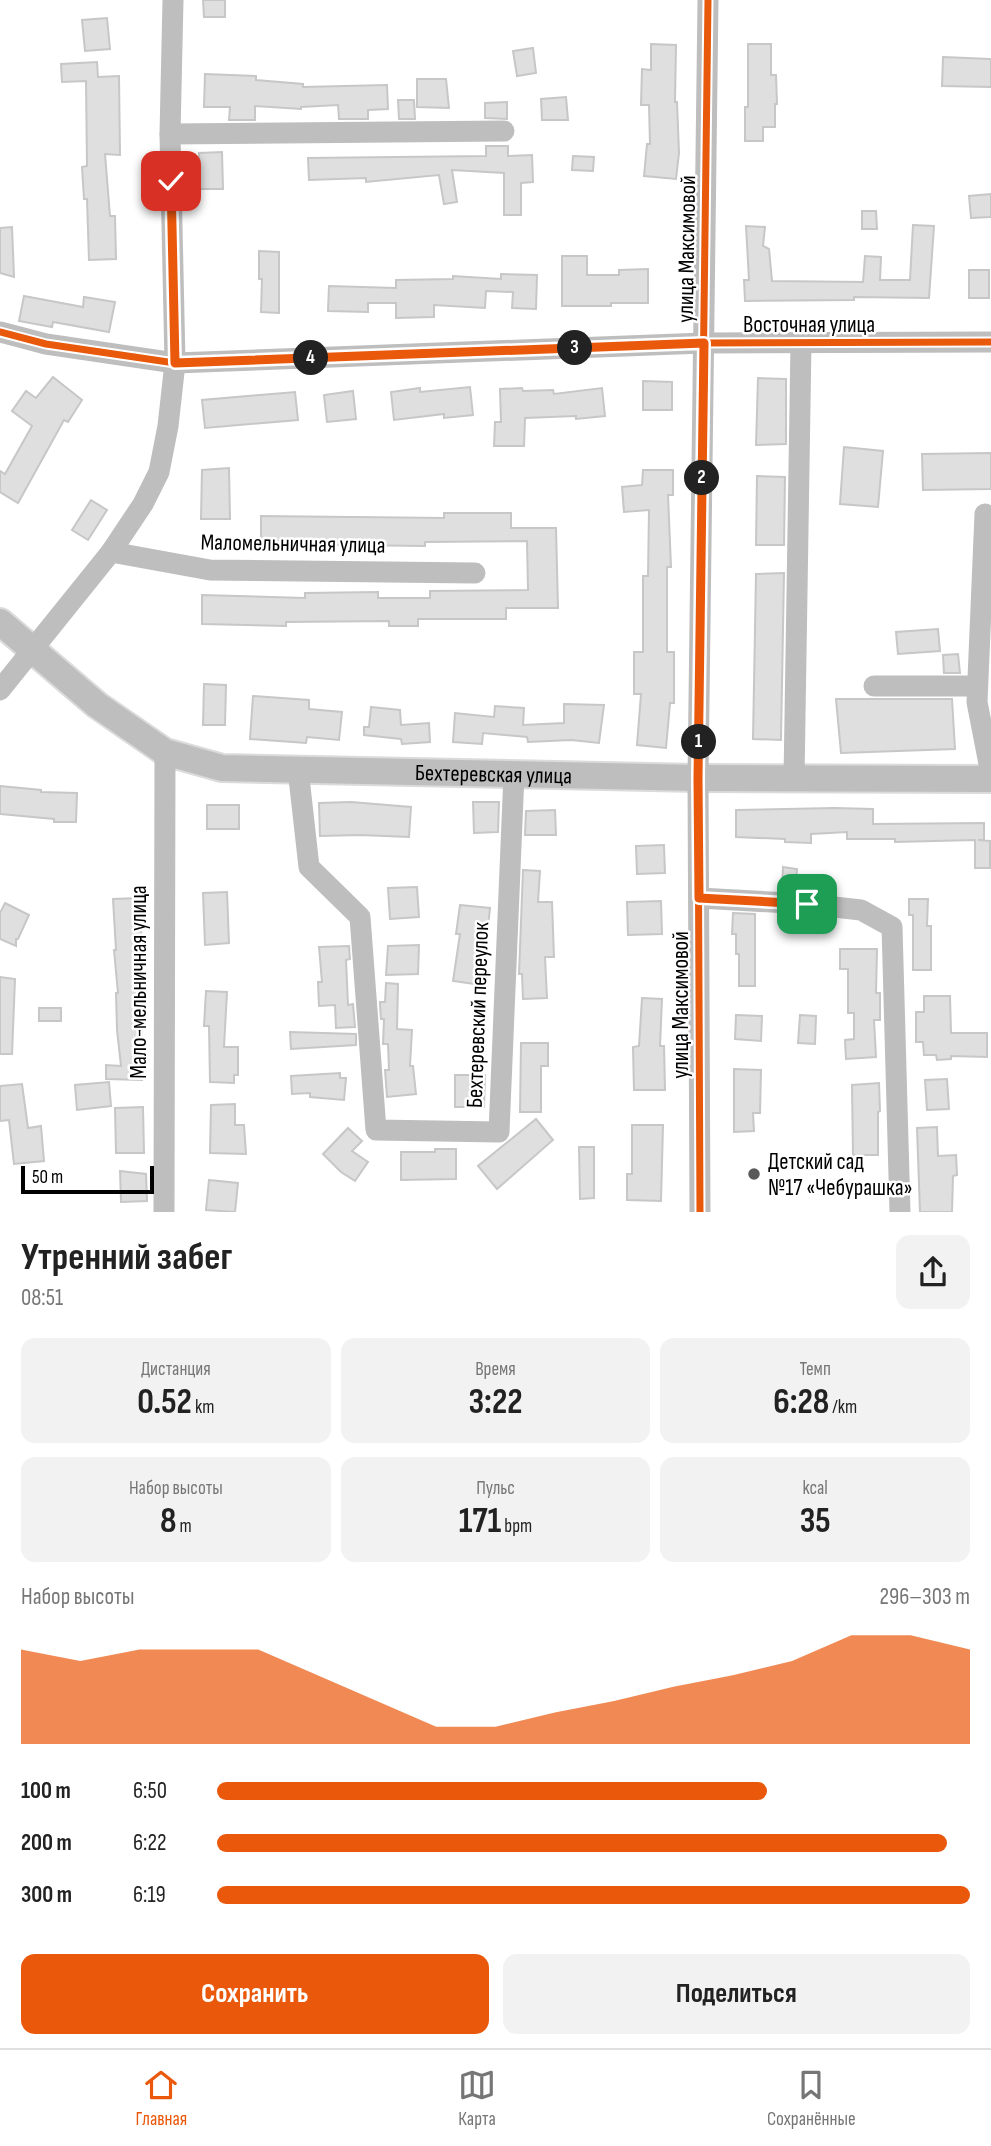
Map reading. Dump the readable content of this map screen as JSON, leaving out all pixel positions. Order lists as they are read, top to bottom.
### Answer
{
  "streets": {
    "main road": ["Бехтеревская улица"],
    "street": [
      "улица Максимовой",
      "Восточная улица",
      "Маломельничная улица",
      "Мало-мельничная улица",
      "Бехтеревский переулок"
    ]
  },
  "crossings": [
    ["улица Максимовой", "Восточная улица"],
    ["улица Максимовой", "Бехтеревская улица"],
    ["Бехтеревская улица", "Мало-мельничная улица"],
    ["Бехтеревская улица", "Бехтеревский переулок"]
  ],
  "places": ["Детский сад №17 «Чебурашка»"],
  "scale_bar": "50 m",
  "page": {
    "pins": [
      "3",
      "4",
      "2",
      "1"
    ],
    "scale": "50 m",
    "heading": ["Утренний забег", "08:51"],
    "stats": [
      ["Дистанция", "0.52 km"],
      ["Время", "3:22"],
      ["Темп", "6:28 /km"],
      ["Набор высоты", "8 m"],
      ["Пульс", "171 bpm"],
      ["kcal", "35"]
    ],
    "chart": ["Набор высоты", "296–303 m"],
    "list": [
      {
        "name": "100 m",
        "note": "6:50"
      },
      {
        "name": "200 m",
        "note": "6:22"
      },
      {
        "name": "300 m",
        "note": "6:19"
      }
    ],
    "buttons": ["Сохранить", "Поделиться"],
    "tabs": ["Главная", "Карта", "Сохранённые"]
  }
}
